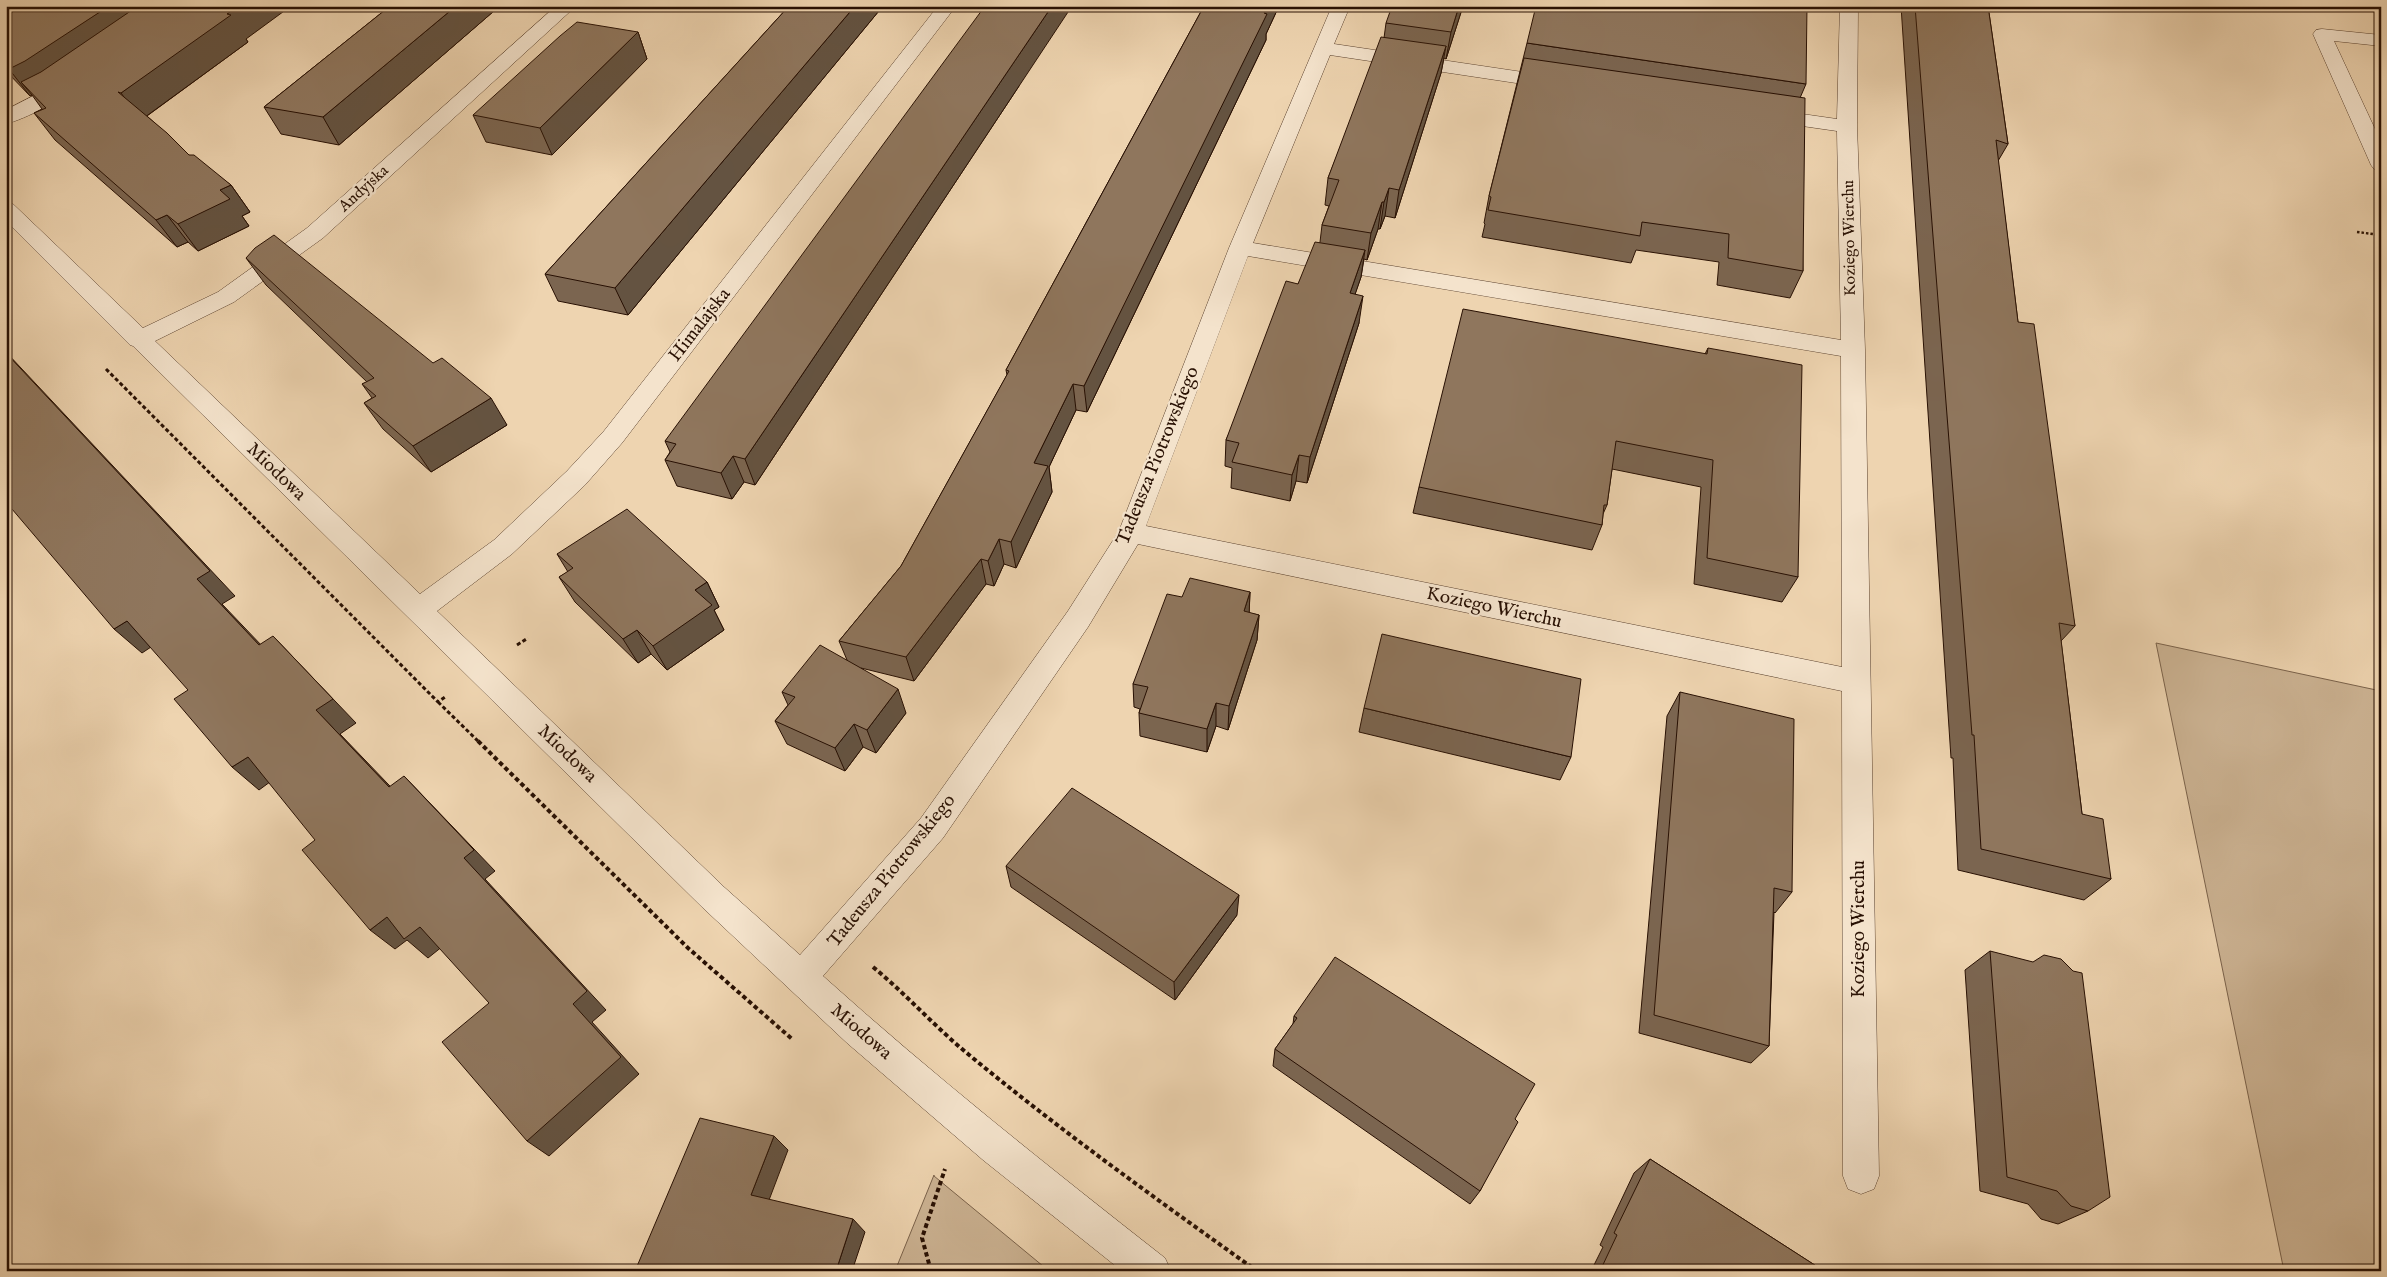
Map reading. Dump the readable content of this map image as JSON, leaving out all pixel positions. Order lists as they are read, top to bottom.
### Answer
{
  "streets": {
    "street": [
      "Andyjska",
      "Koziego Wierchu",
      "Himalajska",
      "Tadeusza Piotrowskiego",
      "Miodowa"
    ]
  },
  "crossings": [
    ["Andyjska", "Miodowa"],
    ["Koziego Wierchu", "Tadeusza Piotrowskiego"],
    ["Himalajska", "Miodowa"],
    ["Tadeusza Piotrowskiego", "Miodowa"]
  ]
}
